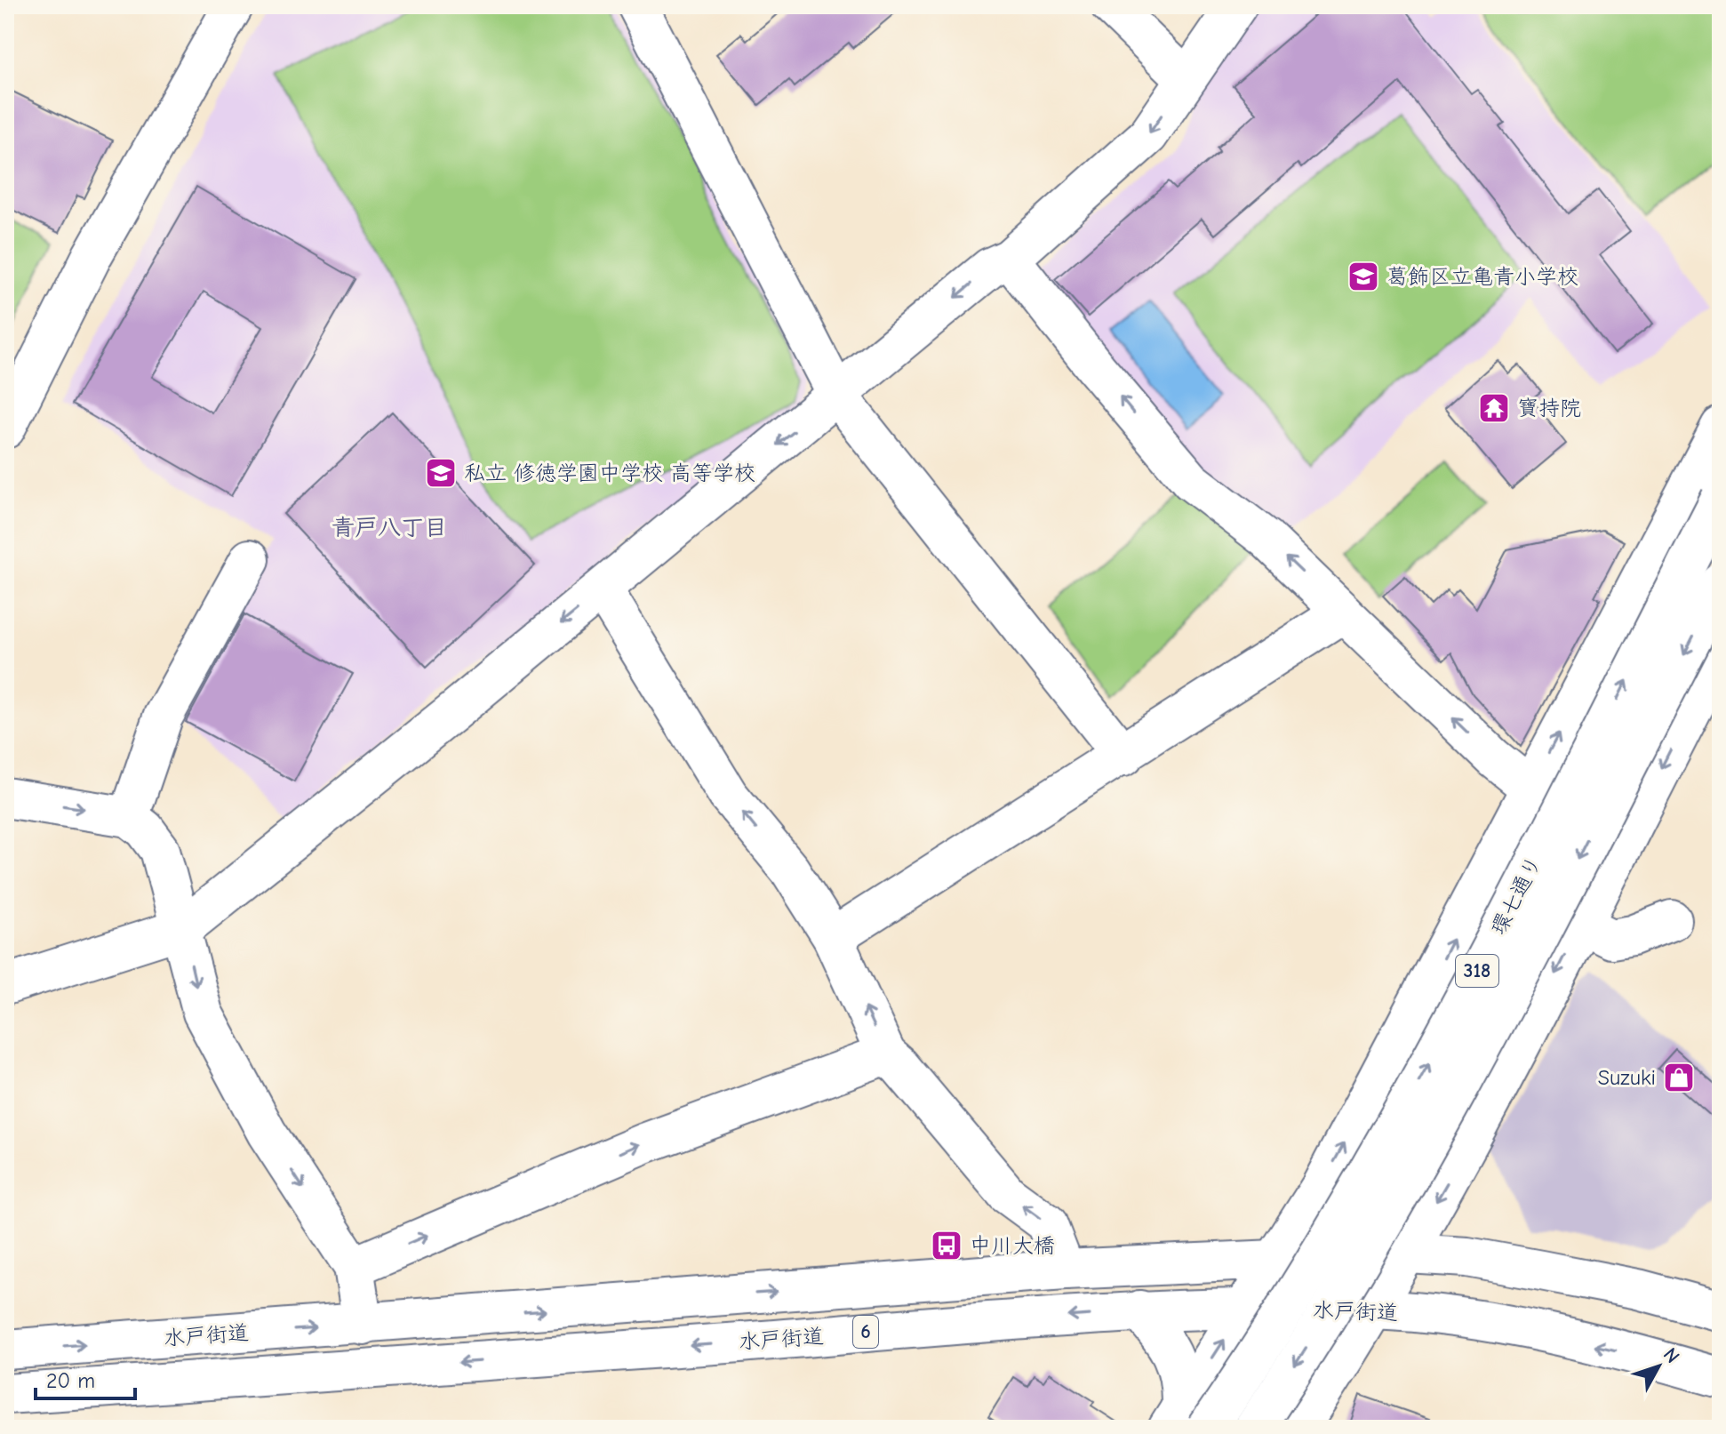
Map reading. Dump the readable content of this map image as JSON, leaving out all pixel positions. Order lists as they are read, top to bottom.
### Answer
{
  "streets": {
    "main road": [
      "環七通り",
      "318",
      "水戸街道",
      "6"
    ]
  },
  "districts": ["青戸八丁目"],
  "places": {
    "school or university": ["葛飾区立亀青小学校", "私立 修徳学園中学校 高等学校"],
    "temple": ["寶持院"],
    "shop": ["Suzuki"],
    "bus stop": ["中川大橋"]
  },
  "scale_bar": "20 m",
  "north": "top right"
}
